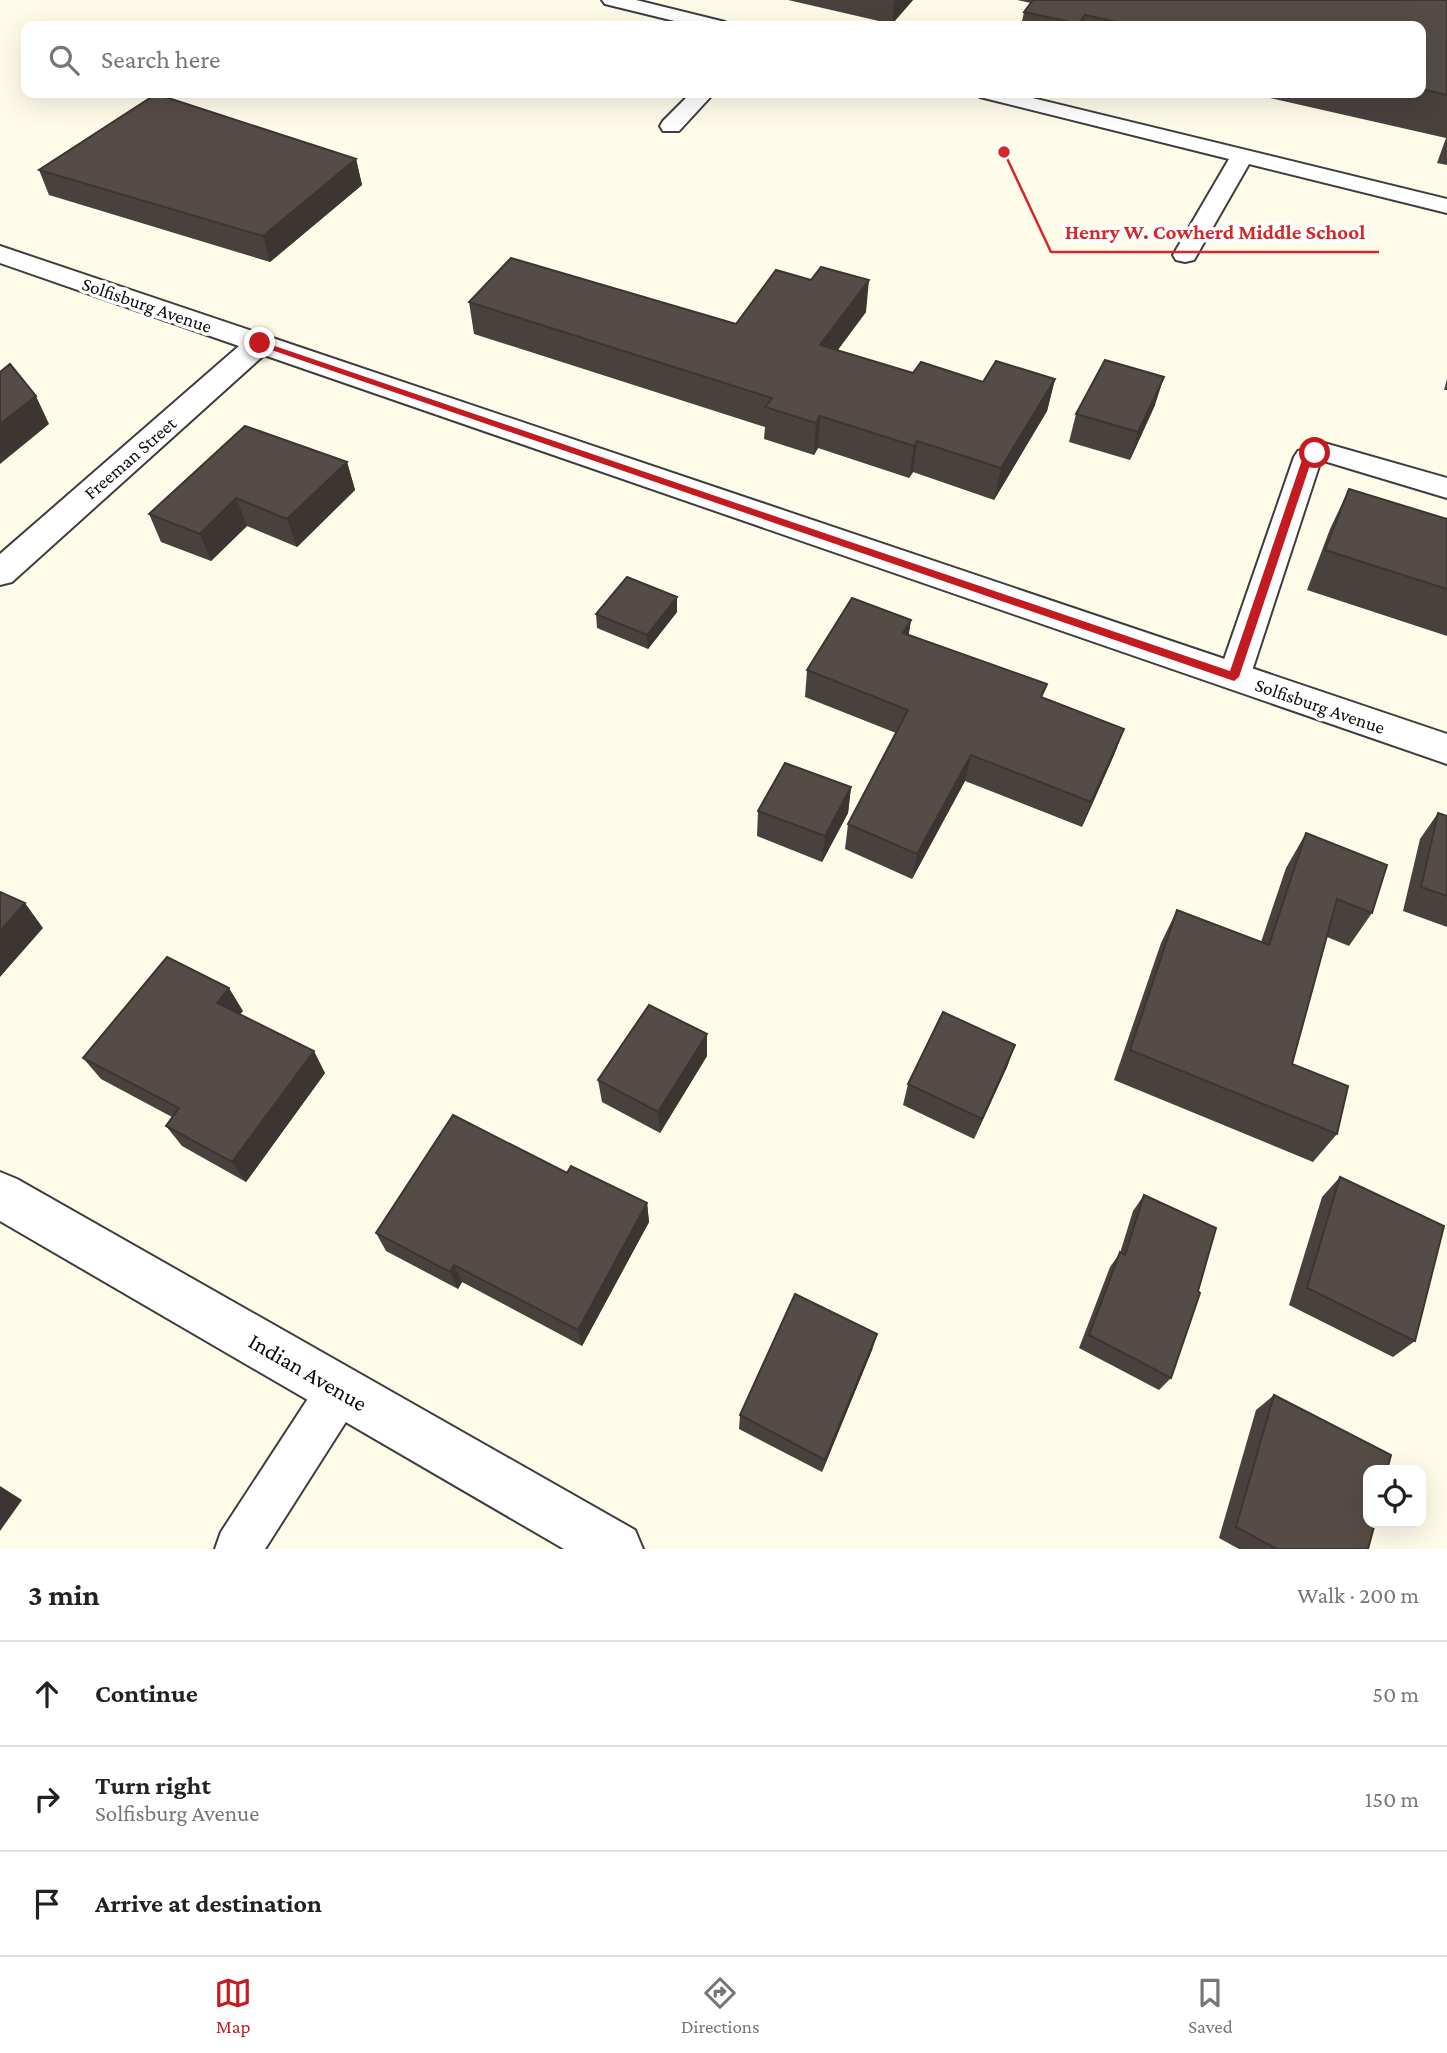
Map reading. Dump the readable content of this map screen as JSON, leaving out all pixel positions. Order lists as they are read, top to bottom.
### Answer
{
  "streets": {
    "street": ["Solfisburg Avenue", "Freeman Street", "Indian Avenue"]
  },
  "crossings": [
    ["Solfisburg Avenue", "Freeman Street"]
  ],
  "places": ["Henry W. Cowherd Middle School"],
  "page": {
    "search": "Search here",
    "heading": ["3 min", "Walk · 200 m"],
    "list": [
      ["Continue", "50 m"],
      ["Turn right", "Solfisburg Avenue", "150 m"],
      "Arrive at destination"
    ],
    "nav": ["Map", "Directions", "Saved"]
  }
}
